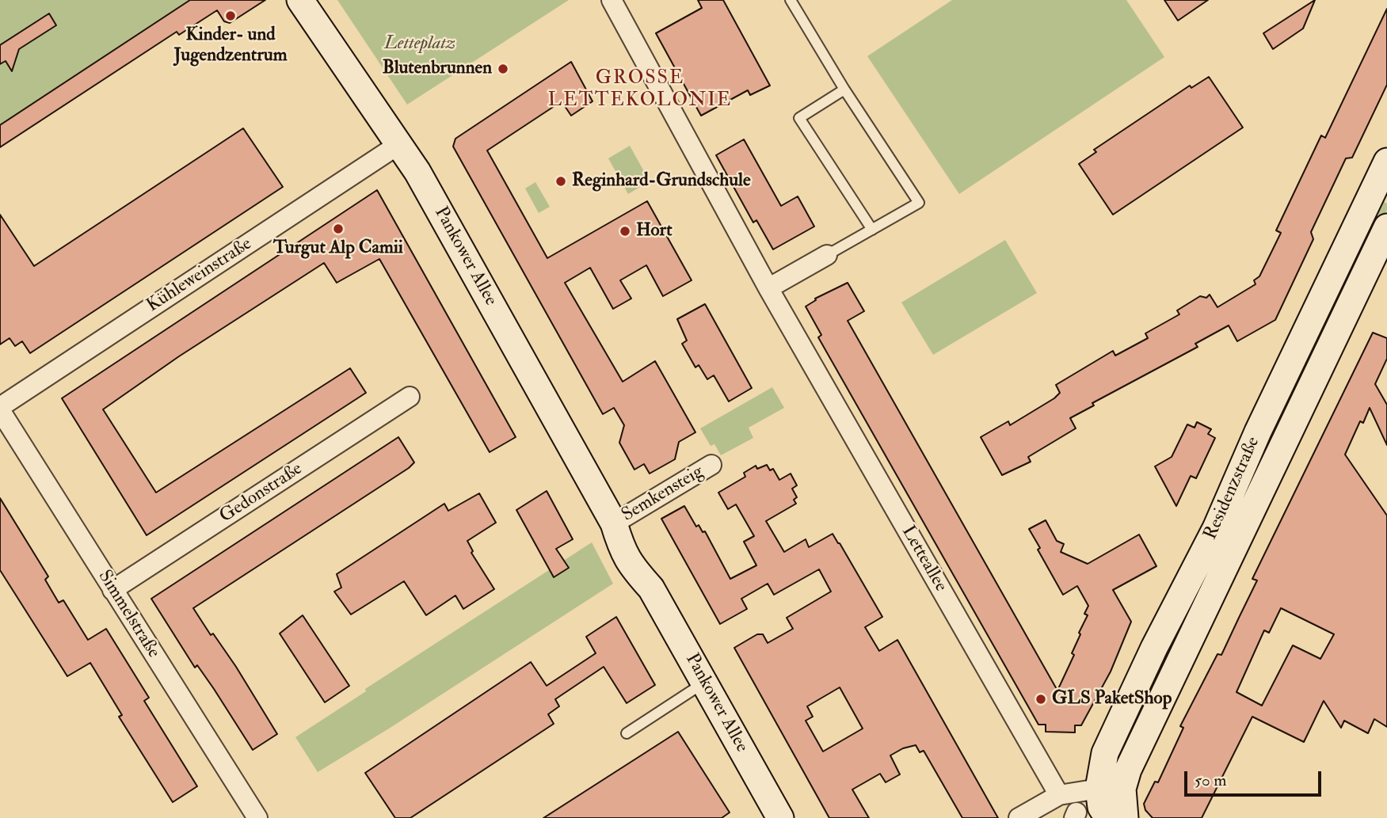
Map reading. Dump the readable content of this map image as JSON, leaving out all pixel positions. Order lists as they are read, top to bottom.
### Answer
{
  "streets": {
    "main road": ["Pankower Allee", "Residenzstraße"],
    "street": [
      "Kühleweinstraße",
      "Gedonstraße",
      "Semkensteig",
      "Letteallee",
      "Simmelstraße"
    ]
  },
  "crossings": [
    ["Pankower Allee", "Kühleweinstraße"],
    ["Pankower Allee", "Semkensteig"],
    ["Kühleweinstraße", "Simmelstraße"],
    ["Gedonstraße", "Simmelstraße"]
  ],
  "districts": ["GROSSE LETTEKOLONIE"],
  "parks": ["Letteplatz"],
  "places": [
    "Kinder- und Jugendzentrum",
    "Blutenbrunnen",
    "Reginhard-Grundschule",
    "Turgut Alp Camii",
    "Hort",
    "GLS PaketShop"
  ],
  "scale_bar": "50 m"
}
